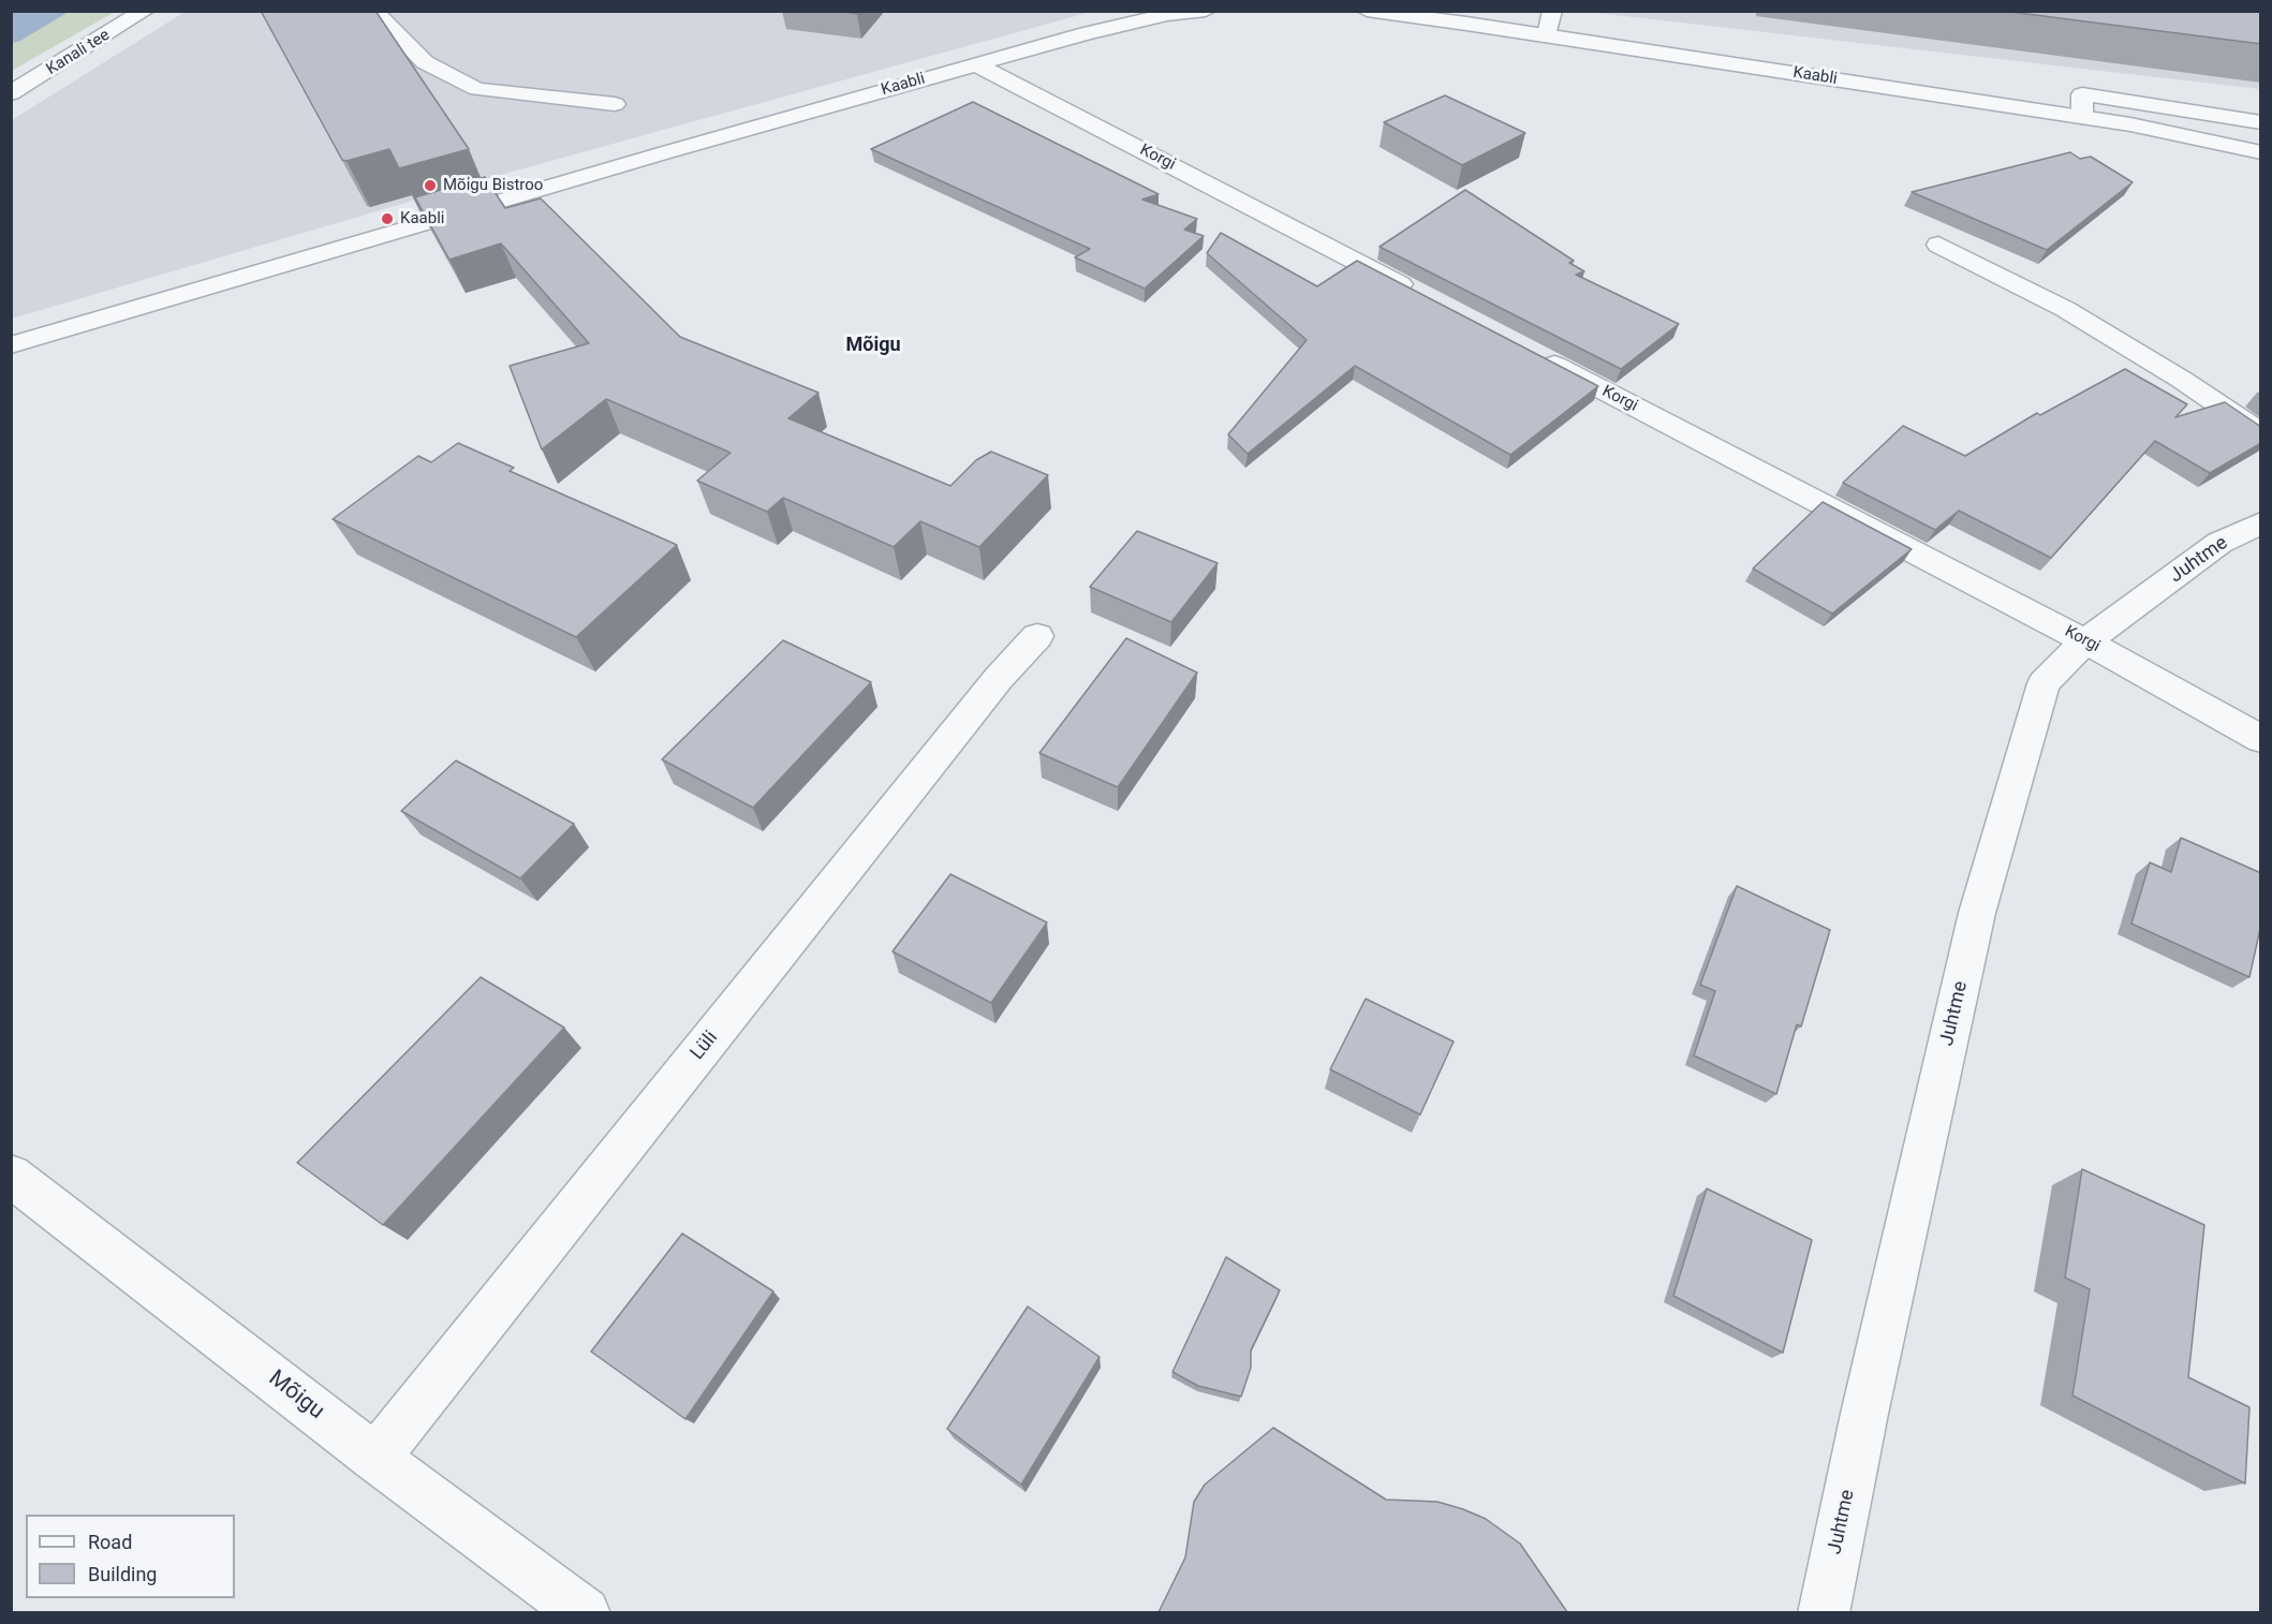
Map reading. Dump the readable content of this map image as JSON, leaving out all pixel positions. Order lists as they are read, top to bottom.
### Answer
{
  "streets": {
    "street": [
      "Kanali tee",
      "Kaabli",
      "Korgi",
      "Juhtme",
      "Lüli",
      "Mõigu"
    ]
  },
  "crossings": [
    ["Kaabli", "Korgi"],
    ["Korgi", "Juhtme"],
    ["Lüli", "Mõigu"]
  ],
  "districts": ["Mõigu"],
  "places": ["Mõigu Bistroo", "Kaabli"],
  "legend": ["Road", "Building"]
}
